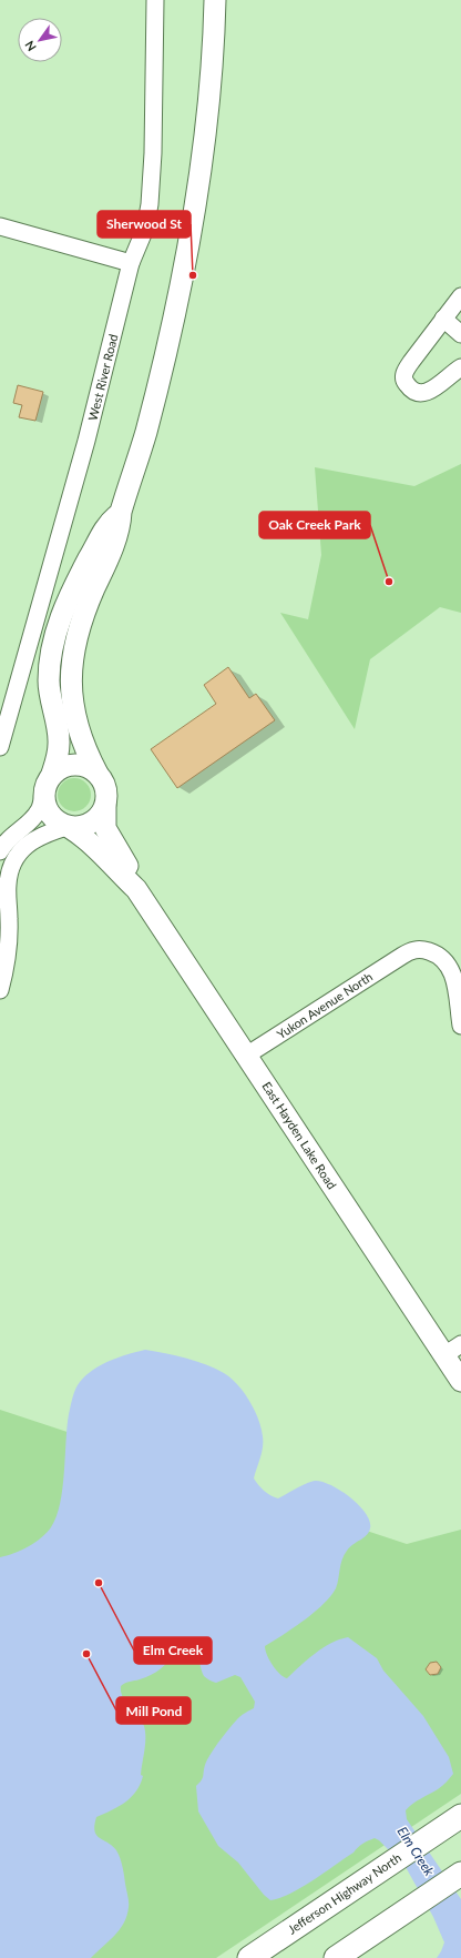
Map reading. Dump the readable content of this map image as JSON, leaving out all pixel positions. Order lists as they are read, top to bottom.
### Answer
{
  "streets": {
    "highway": ["Jefferson Highway North"],
    "main road": ["East Hayden Lake Road"],
    "street": ["West River Road", "Yukon Avenue North"]
  },
  "crossings": [
    ["Yukon Avenue North", "East Hayden Lake Road"]
  ],
  "water": ["Elm Creek"],
  "places": [
    "Sherwood St",
    "Oak Creek Park",
    "Elm Creek",
    "Mill Pond"
  ],
  "north": "bottom left"
}
